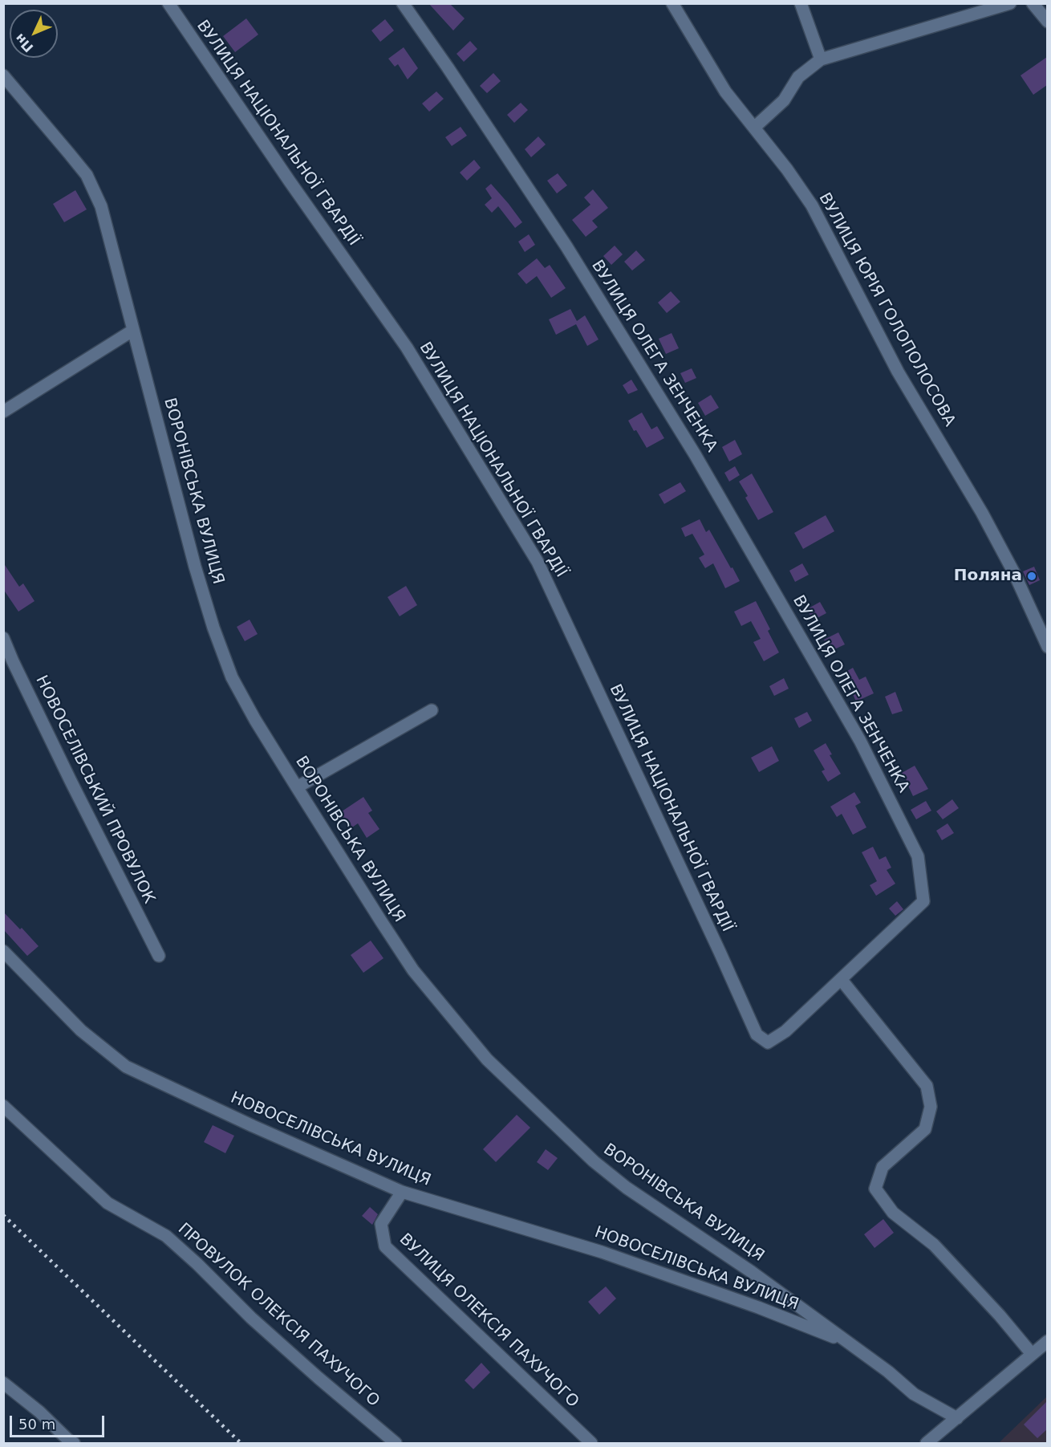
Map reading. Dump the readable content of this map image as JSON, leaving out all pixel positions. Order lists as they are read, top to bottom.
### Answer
{
  "streets": {
    "street": [
      "ВУЛИЦЯ НАЦІОНАЛЬНОЇ ГВАРДІЇ",
      "ВУЛИЦЯ ЮРІЯ ГОЛОПОЛОСОВА",
      "ВУЛИЦЯ ОЛЕГА ЗЕНЧЕНКА",
      "ВОРОНІВСЬКА ВУЛИЦЯ",
      "НОВОСЕЛІВСЬКИЙ ПРОВУЛОК",
      "НОВОСЕЛІВСЬКА ВУЛИЦЯ",
      "ПРОВУЛОК ОЛЕКСІЯ ПАХУЧОГО",
      "ВУЛИЦЯ ОЛЕКСІЯ ПАХУЧОГО"
    ]
  },
  "crossings": [
    ["ВУЛИЦЯ НАЦІОНАЛЬНОЇ ГВАРДІЇ", "ВУЛИЦЯ ОЛЕГА ЗЕНЧЕНКА"],
    ["ВОРОНІВСЬКА ВУЛИЦЯ", "НОВОСЕЛІВСЬКА ВУЛИЦЯ"],
    ["НОВОСЕЛІВСЬКА ВУЛИЦЯ", "ВУЛИЦЯ ОЛЕКСІЯ ПАХУЧОГО"]
  ],
  "places": ["Поляна"],
  "scale_bar": "50 m",
  "north": "bottom left"
}
